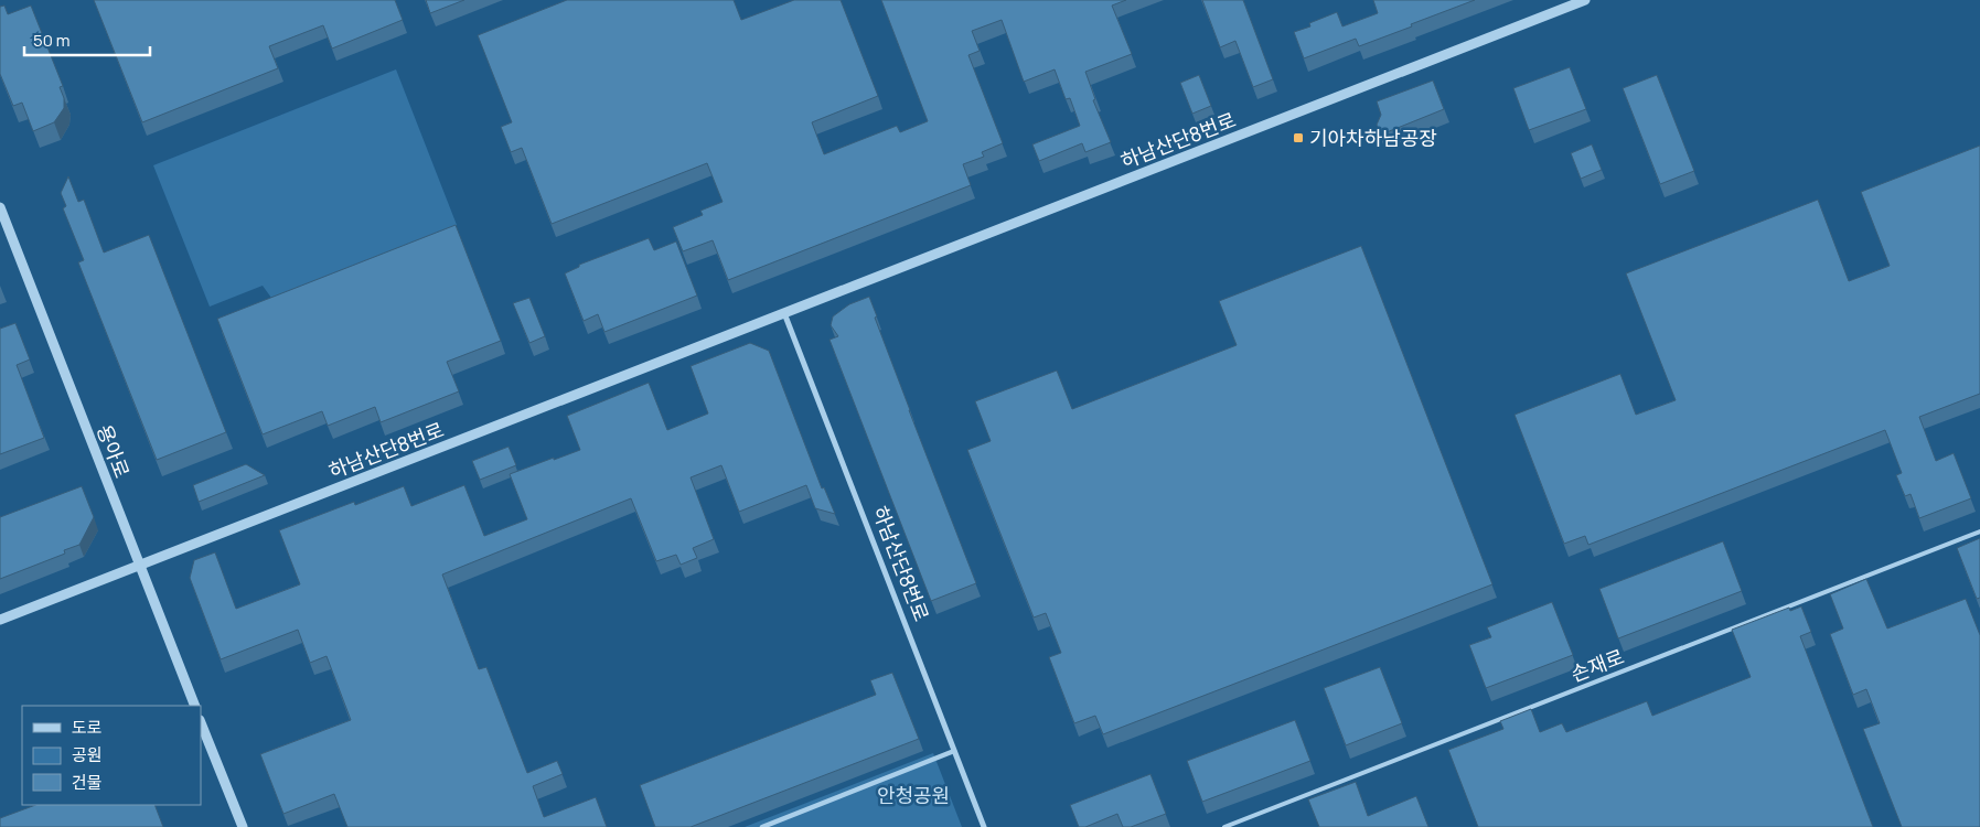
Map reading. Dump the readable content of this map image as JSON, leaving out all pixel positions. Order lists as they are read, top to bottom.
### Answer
{
  "streets": {
    "street": ["하남산단8번로", "용아로"],
    "lane": ["손재로"]
  },
  "crossings": [
    ["하남산단8번로", "용아로"]
  ],
  "parks": ["안청공원"],
  "places": {
    "transit": ["기아차하남공장"]
  },
  "legend": ["도로", "공원", "건물"],
  "scale_bar": "50 m"
}
